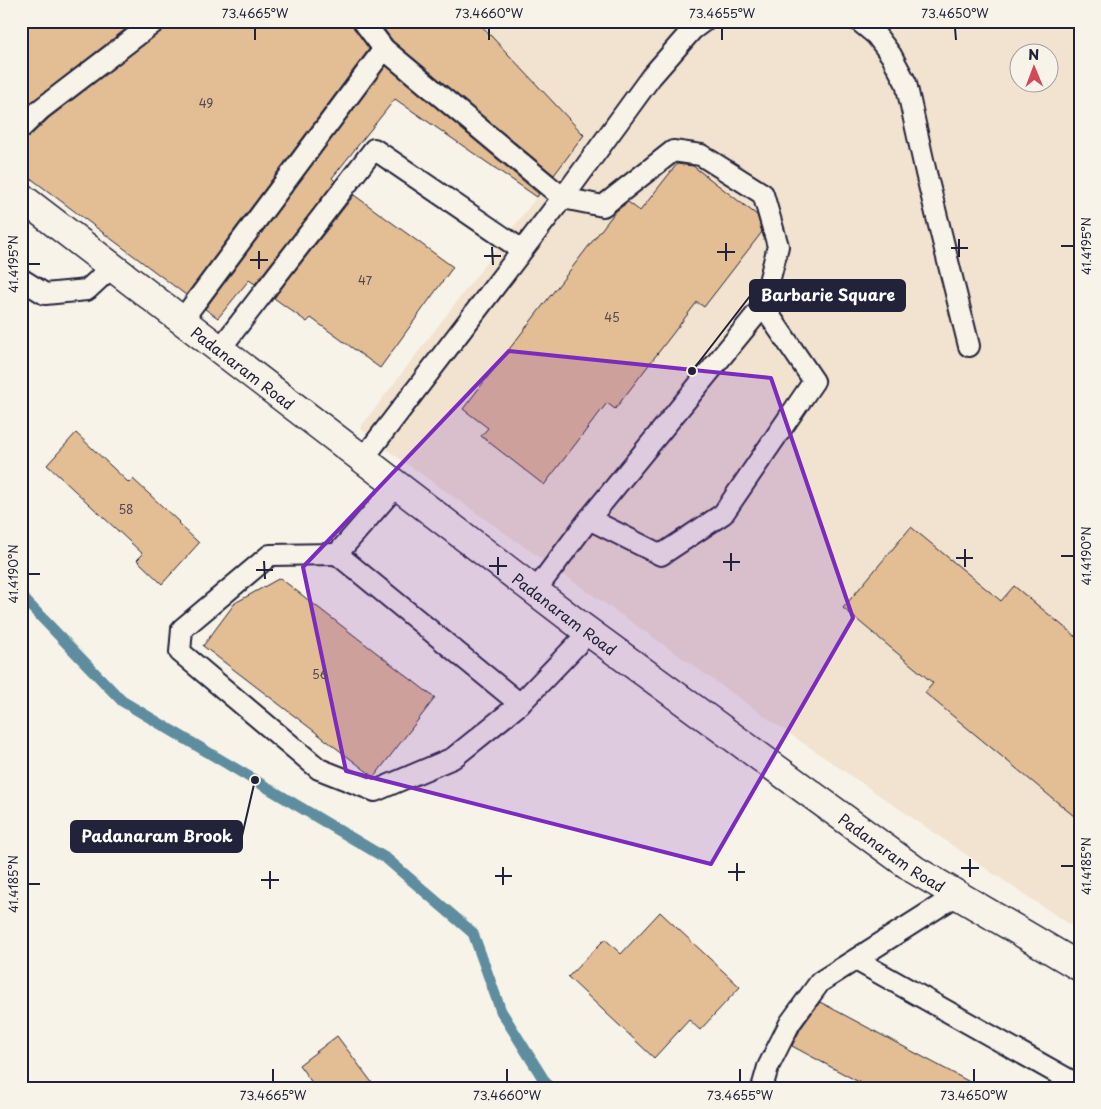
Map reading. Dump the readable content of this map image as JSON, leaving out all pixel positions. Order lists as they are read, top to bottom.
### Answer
{
  "streets": {
    "main road": ["Padanaram Road"]
  },
  "places": ["Barbarie Square", "Padanaram Brook"],
  "house_numbers": [
    "49",
    "47",
    "45",
    "58",
    "56"
  ],
  "north": "top",
  "coordinates": [
    "73.4665°W",
    "73.4660°W",
    "73.4655°W",
    "73.4650°W",
    "41.4195°N",
    "41.4190°N",
    "41.4185°N"
  ]
}
